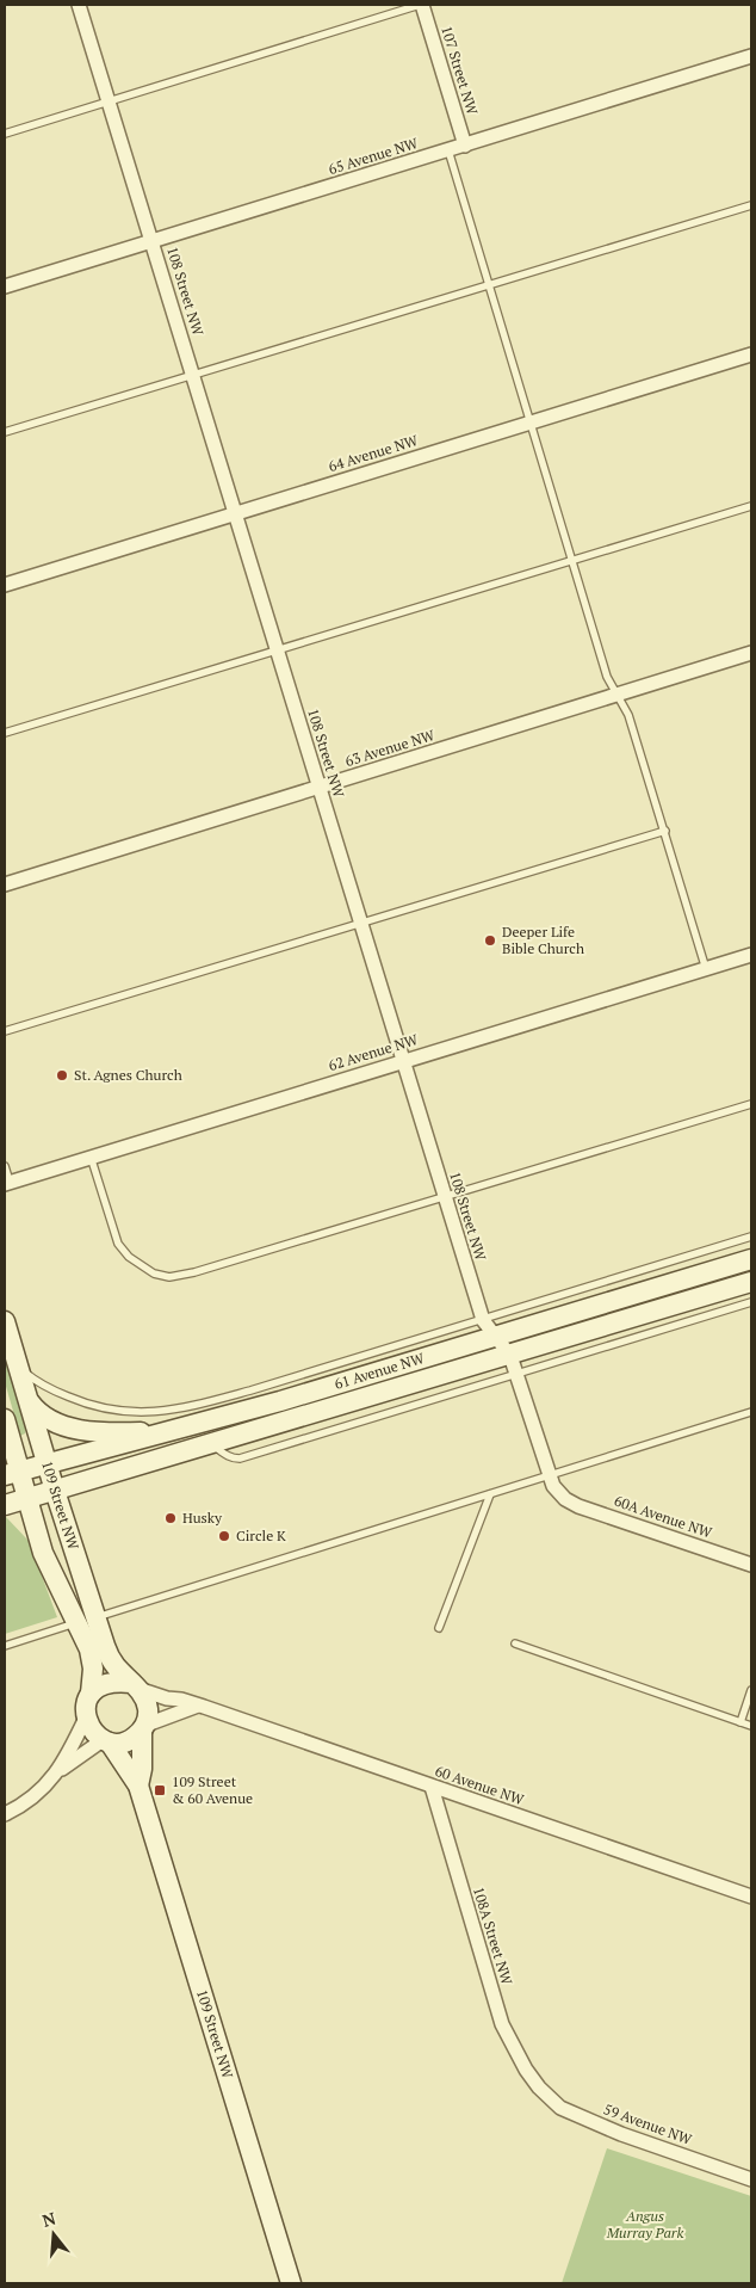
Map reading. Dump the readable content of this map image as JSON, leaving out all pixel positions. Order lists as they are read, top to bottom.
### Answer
{
  "streets": {
    "main road": ["61 Avenue NW", "109 Street NW"],
    "street": [
      "107 Street NW",
      "65 Avenue NW",
      "108 Street NW",
      "64 Avenue NW",
      "63 Avenue NW",
      "62 Avenue NW",
      "60A Avenue NW",
      "60 Avenue NW",
      "108A Street NW",
      "59 Avenue NW"
    ]
  },
  "crossings": [
    ["107 Street NW", "65 Avenue NW"],
    ["65 Avenue NW", "108 Street NW"],
    ["108 Street NW", "64 Avenue NW"],
    ["108 Street NW", "63 Avenue NW"],
    ["108 Street NW", "62 Avenue NW"],
    ["108 Street NW", "61 Avenue NW"],
    ["108 Street NW", "60A Avenue NW"],
    ["61 Avenue NW", "109 Street NW"],
    ["109 Street NW", "60 Avenue NW"],
    ["60 Avenue NW", "108A Street NW"],
    ["108A Street NW", "59 Avenue NW"]
  ],
  "parks": ["Angus Murray Park"],
  "places": {
    "other": [
      "Deeper Life Bible Church",
      "St. Agnes Church",
      "Husky",
      "Circle K"
    ],
    "transit": ["109 Street & 60 Avenue"]
  },
  "north": "top"
}
